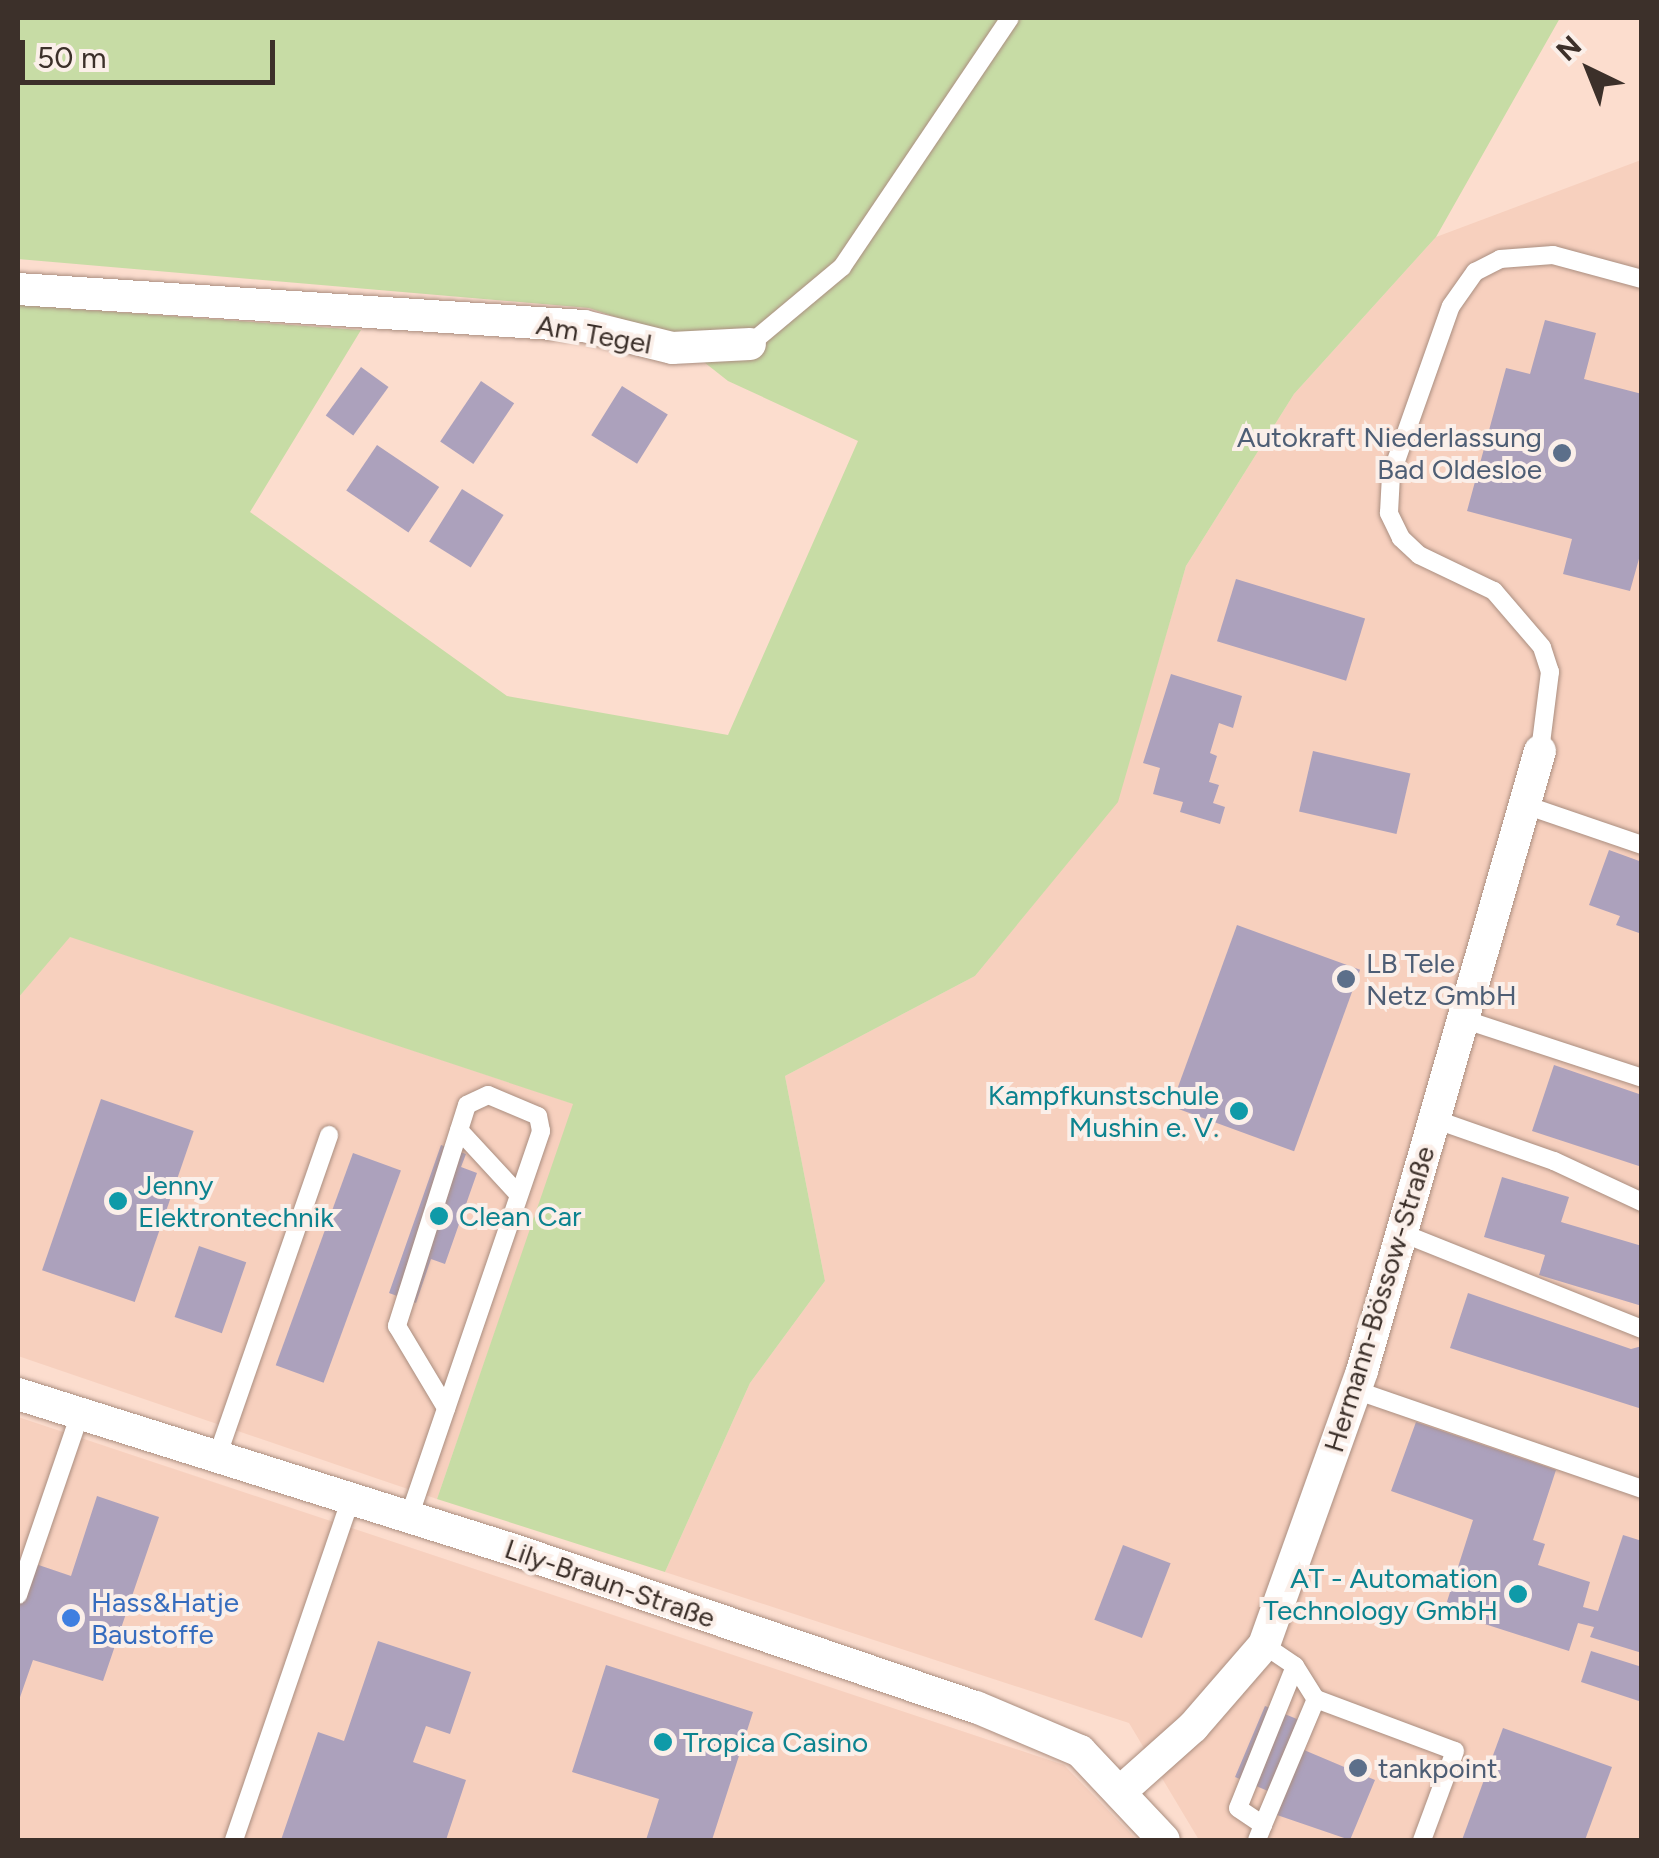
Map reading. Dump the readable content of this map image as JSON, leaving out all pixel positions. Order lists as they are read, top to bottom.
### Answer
{
  "streets": {
    "street": ["Am Tegel", "Hermann-Bössow-Straße", "Lily-Braun-Straße"]
  },
  "crossings": [
    ["Hermann-Bössow-Straße", "Lily-Braun-Straße"]
  ],
  "places": [
    "Autokraft Niederlassung Bad Oldesloe",
    "LB Tele Netz GmbH",
    "Kampfkunstschule Mushin e. V.",
    "Jenny Elektrontechnik",
    "Clean Car",
    "AT - Automation Technology GmbH",
    "Hass&Hatje Baustoffe",
    "Tropica Casino",
    "tankpoint"
  ],
  "scale_bar": "50 m",
  "north": "top left"
}
